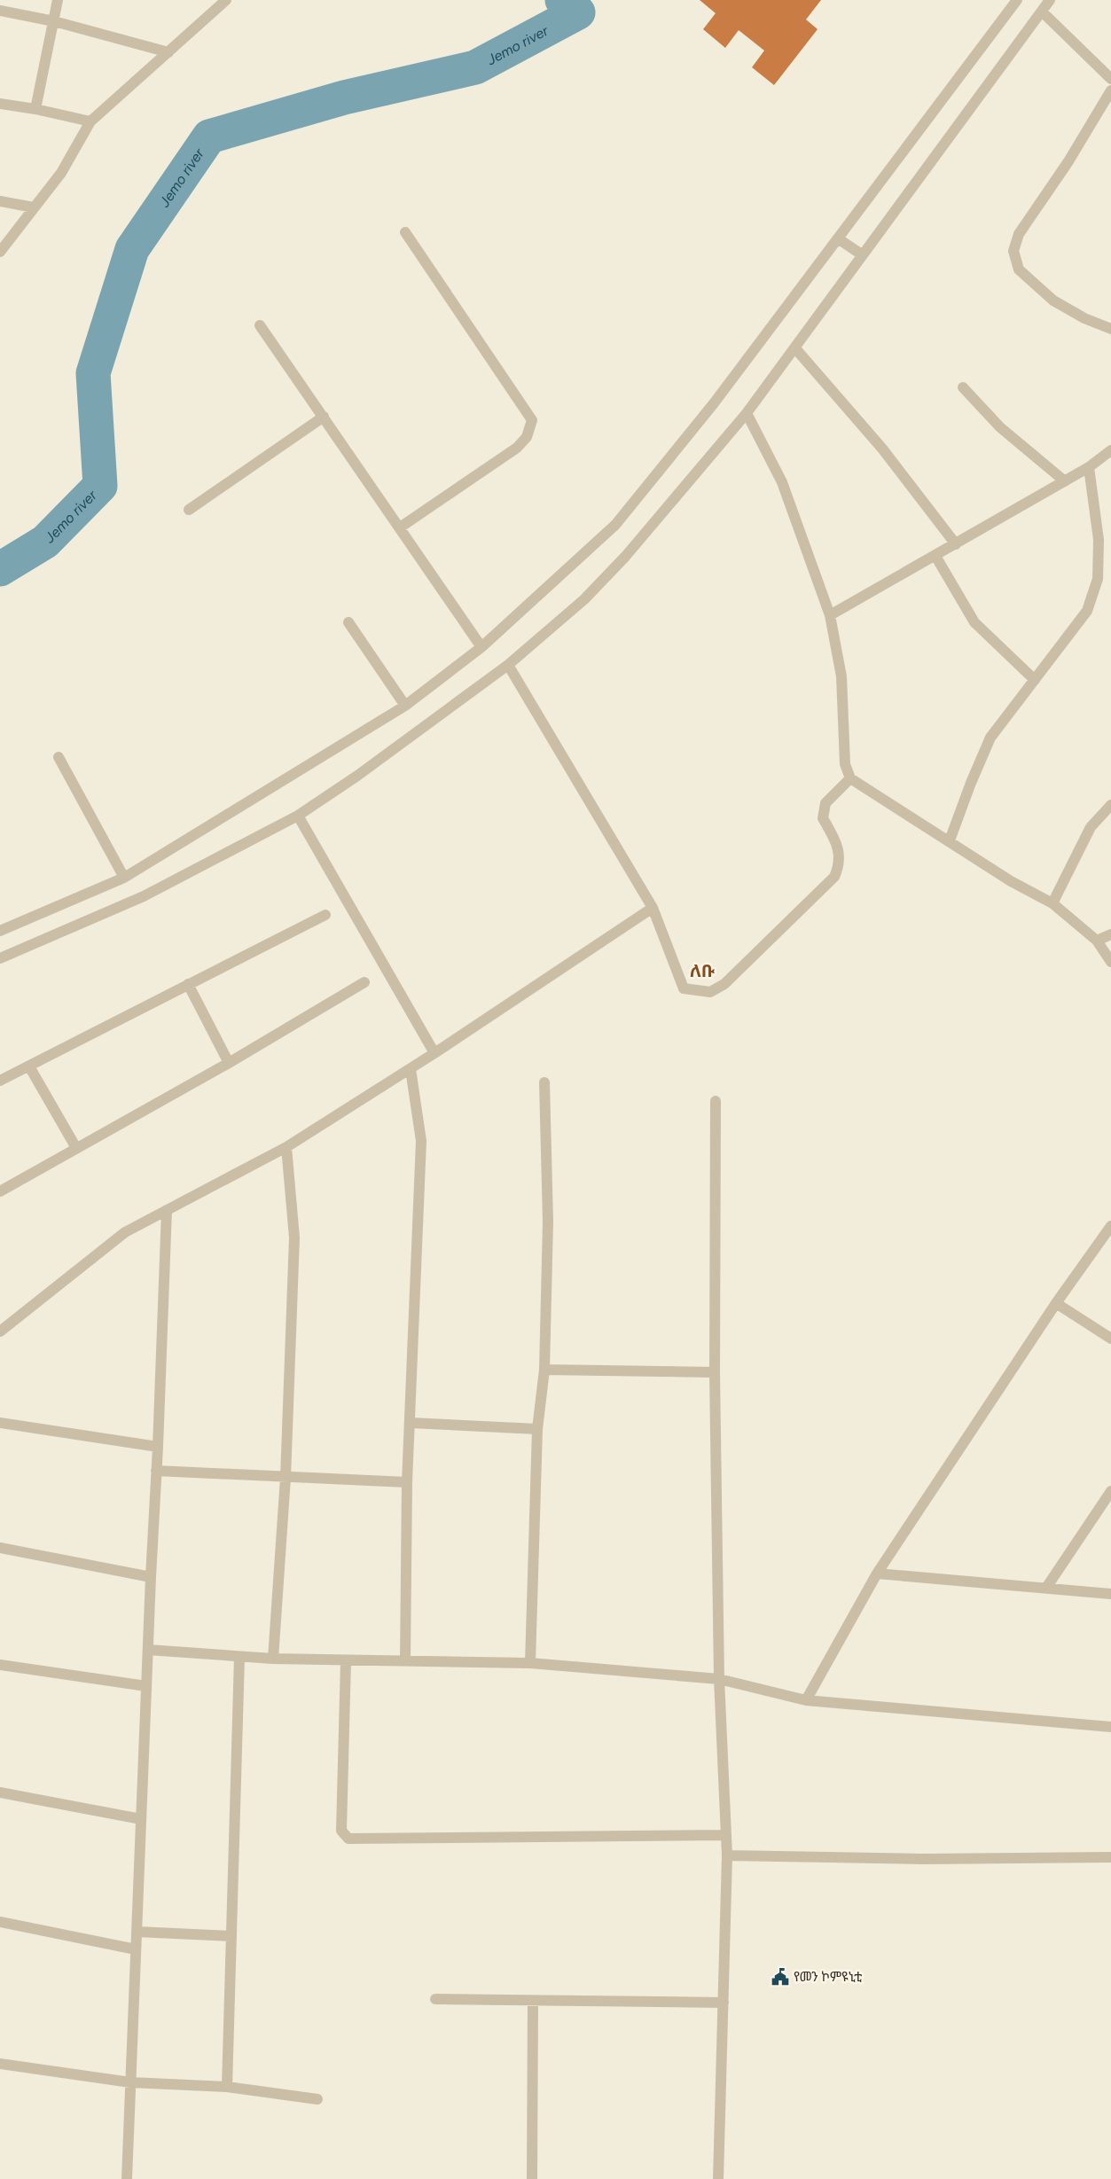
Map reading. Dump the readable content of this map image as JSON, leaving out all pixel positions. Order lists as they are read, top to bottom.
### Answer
{
  "districts": ["ለቡ"],
  "water": ["Jemo river"],
  "places": {
    "public building": ["የመን ኮምዩኒቲ"]
  }
}
